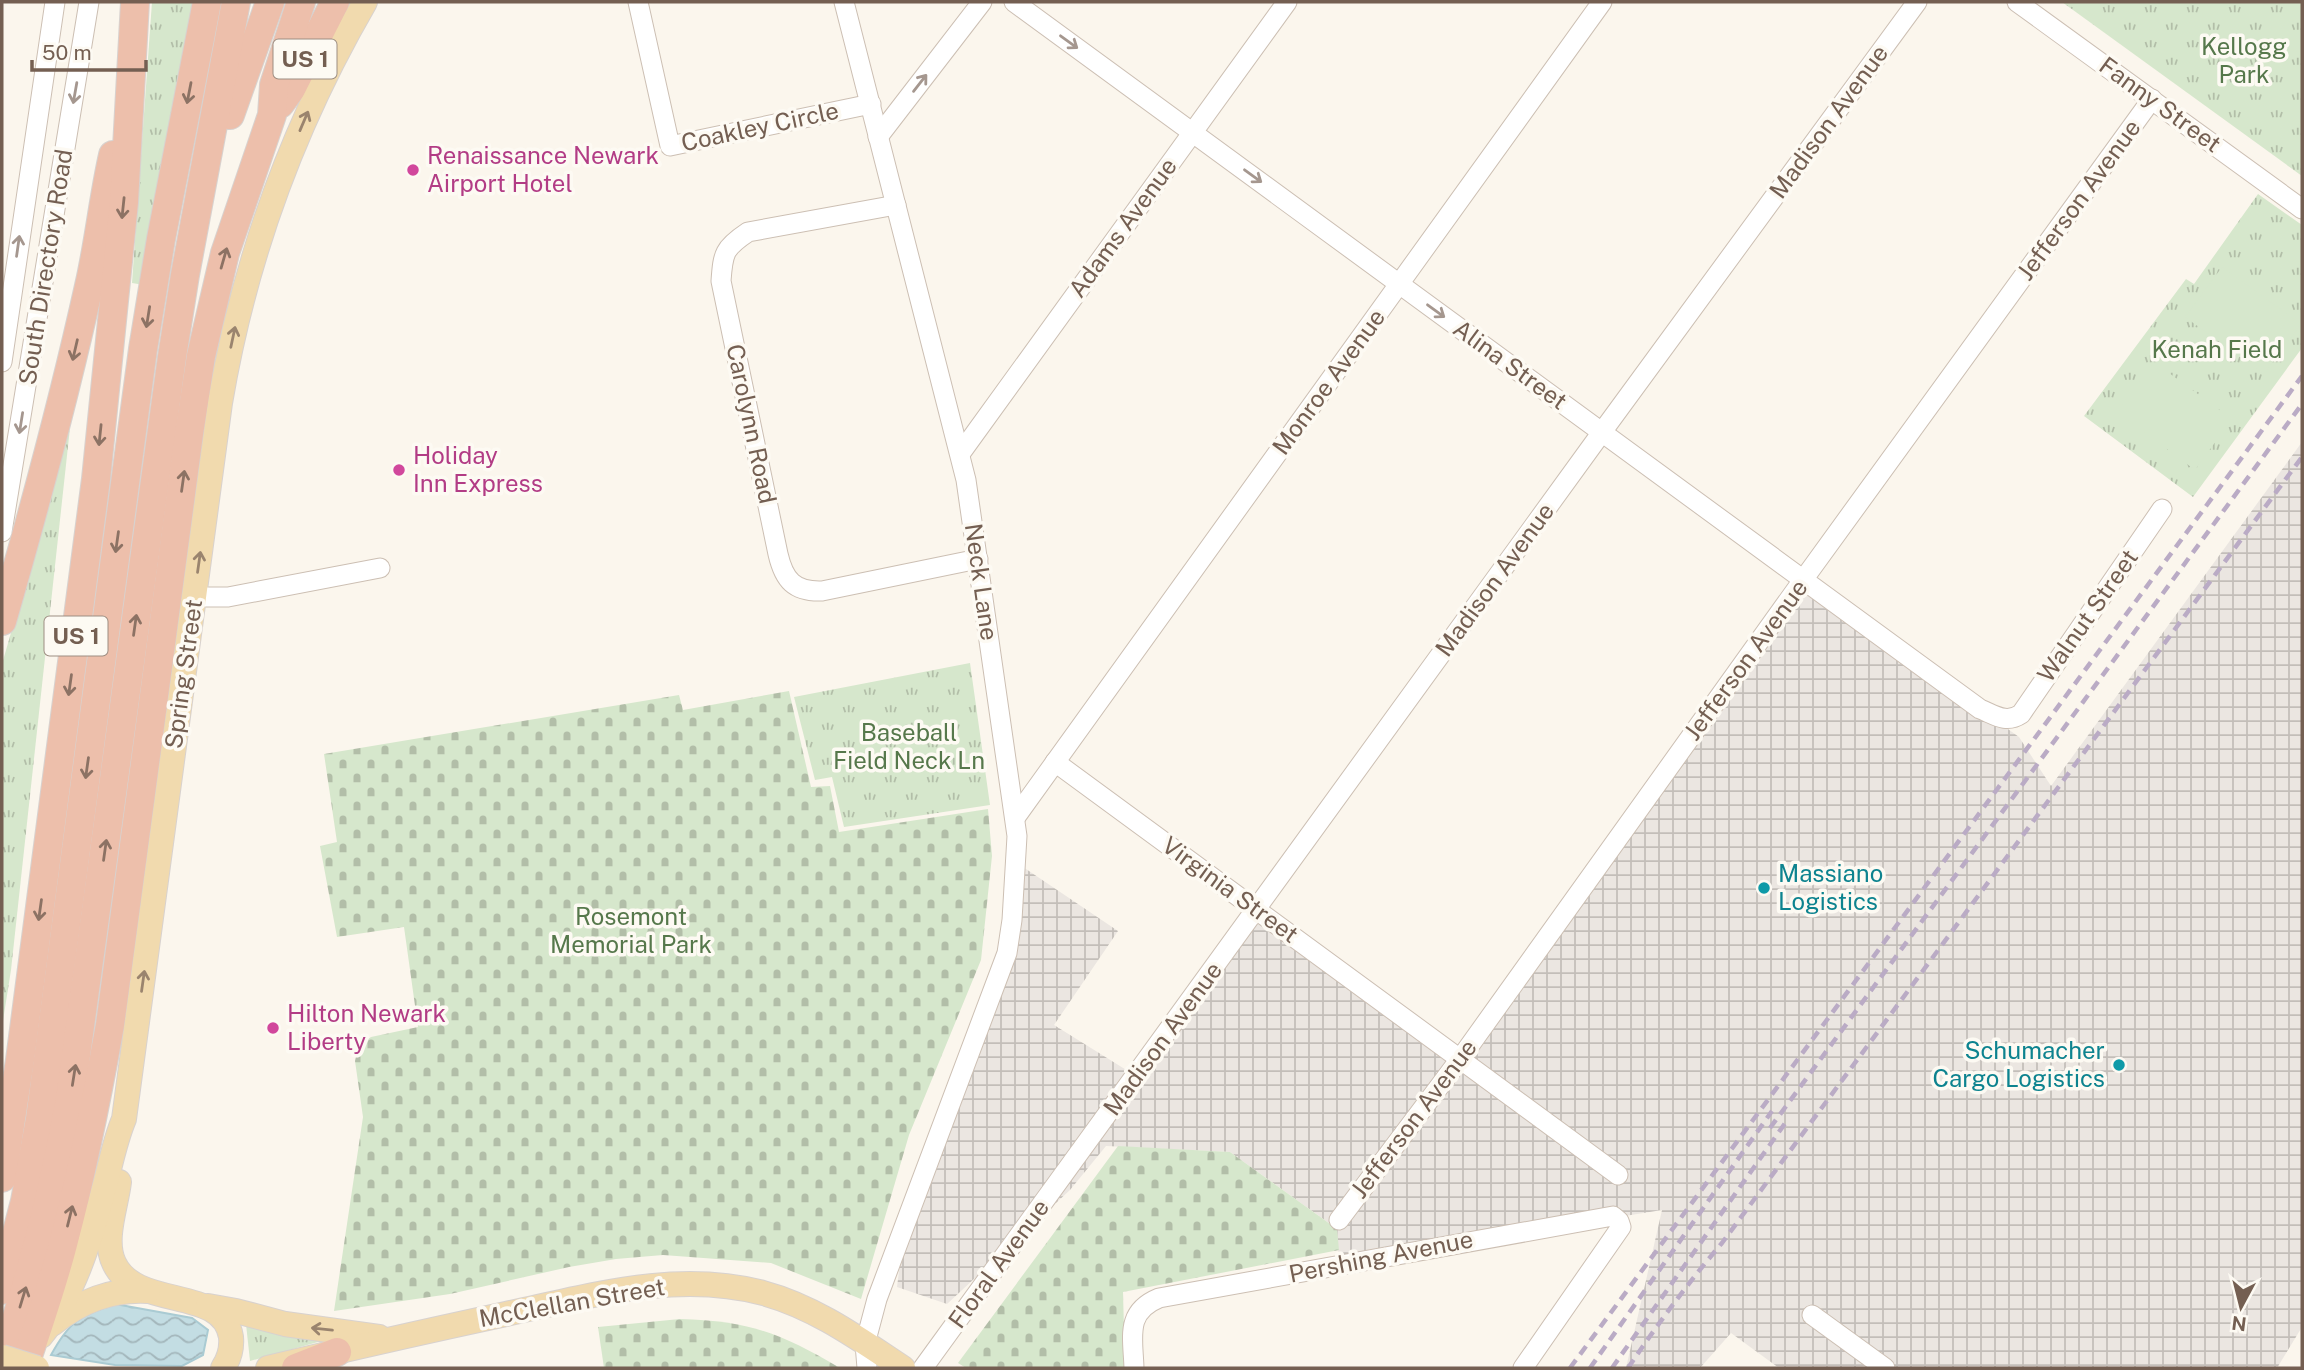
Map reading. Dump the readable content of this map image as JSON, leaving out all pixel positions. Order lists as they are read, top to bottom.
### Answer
{
  "streets": {
    "highway": ["US 1"],
    "main road": ["Spring Street", "McClellan Street"],
    "street": [
      "Fanny Street",
      "Madison Avenue",
      "Coakley Circle",
      "Jefferson Avenue",
      "Adams Avenue",
      "South Directory Road",
      "Alina Street",
      "Monroe Avenue",
      "Carolynn Road",
      "Neck Lane",
      "Walnut Street",
      "Virginia Street",
      "Pershing Avenue",
      "Floral Avenue"
    ]
  },
  "crossings": [
    ["US 1", "Spring Street"],
    ["Fanny Street", "Jefferson Avenue"],
    ["Madison Avenue", "Alina Street"],
    ["Madison Avenue", "Virginia Street"],
    ["Madison Avenue", "Floral Avenue"],
    ["Coakley Circle", "Neck Lane"],
    ["Jefferson Avenue", "Alina Street"],
    ["Jefferson Avenue", "Virginia Street"],
    ["Adams Avenue", "Alina Street"],
    ["Adams Avenue", "Neck Lane"],
    ["Alina Street", "Monroe Avenue"],
    ["Alina Street", "Walnut Street"],
    ["Monroe Avenue", "Virginia Street"],
    ["Carolynn Road", "Neck Lane"],
    ["Neck Lane", "McClellan Street"]
  ],
  "one_way": ["Alina Street", "Spring Street"],
  "parks": [
    "Kellogg Park",
    "Kenah Field",
    "Baseball Field Neck Ln",
    "Rosemont Memorial Park"
  ],
  "places": [
    "Renaissance Newark Airport Hotel",
    "Holiday Inn Express",
    "Massiano Logistics",
    "Hilton Newark Liberty",
    "Schumacher Cargo Logistics"
  ],
  "scale_bar": "50 m",
  "north": "bottom"
}
